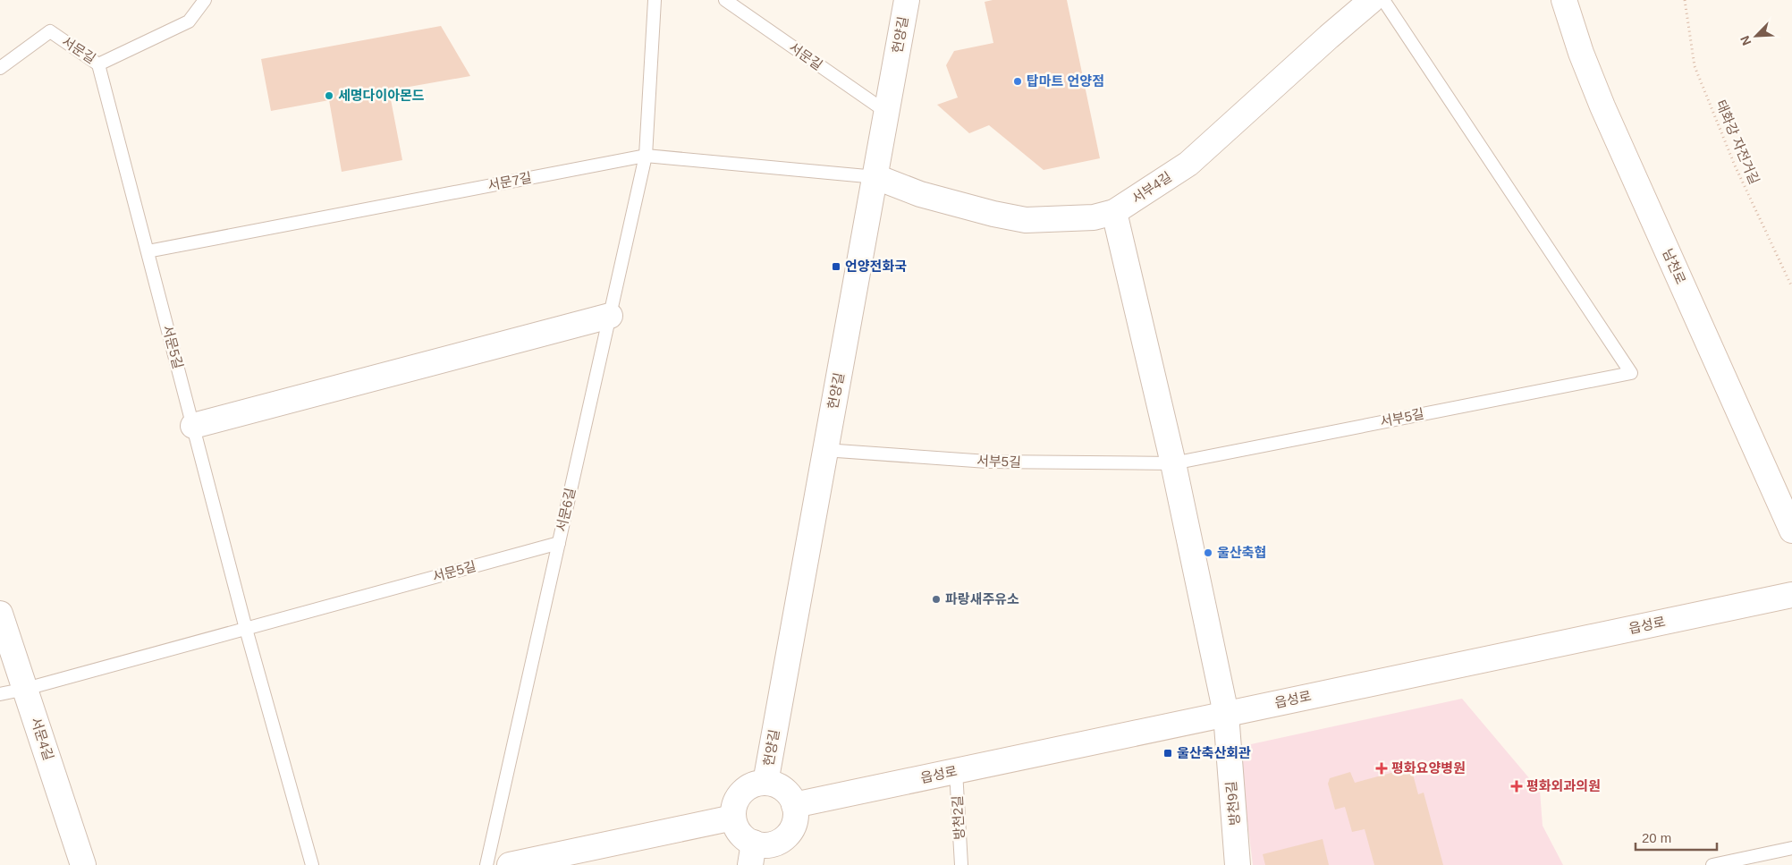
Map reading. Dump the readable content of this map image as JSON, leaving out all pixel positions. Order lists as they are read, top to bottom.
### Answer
{
  "streets": {
    "street": [
      "헌양길",
      "서부4길",
      "남천로",
      "읍성로",
      "서문4길",
      "방천9길"
    ],
    "lane": [
      "서문길",
      "서문7길",
      "서문5길",
      "서부5길",
      "서문6길",
      "방천2길"
    ],
    "path": ["태화강 자전거길"]
  },
  "crossings": [
    ["헌양길", "서문길"],
    ["헌양길", "서문7길"],
    ["헌양길", "서부4길"],
    ["헌양길", "서부5길"],
    ["헌양길", "읍성로"],
    ["서문길", "서문5길"],
    ["서문7길", "서부4길"],
    ["서문7길", "서문5길"],
    ["서문7길", "서문6길"],
    ["서문5길", "서문6길"],
    ["서문5길", "서문4길"],
    ["읍성로", "방천9길"],
    ["읍성로", "방천2길"]
  ],
  "places": {
    "other": [
      "탑마트 언양점",
      "세명다이아몬드",
      "울산축협",
      "파랑새주유소"
    ],
    "transit": ["언양전화국", "울산축산회관"],
    "health": ["평화요양병원", "평화외과의원"]
  },
  "scale_bar": "20 m",
  "north": "bottom left"
}
